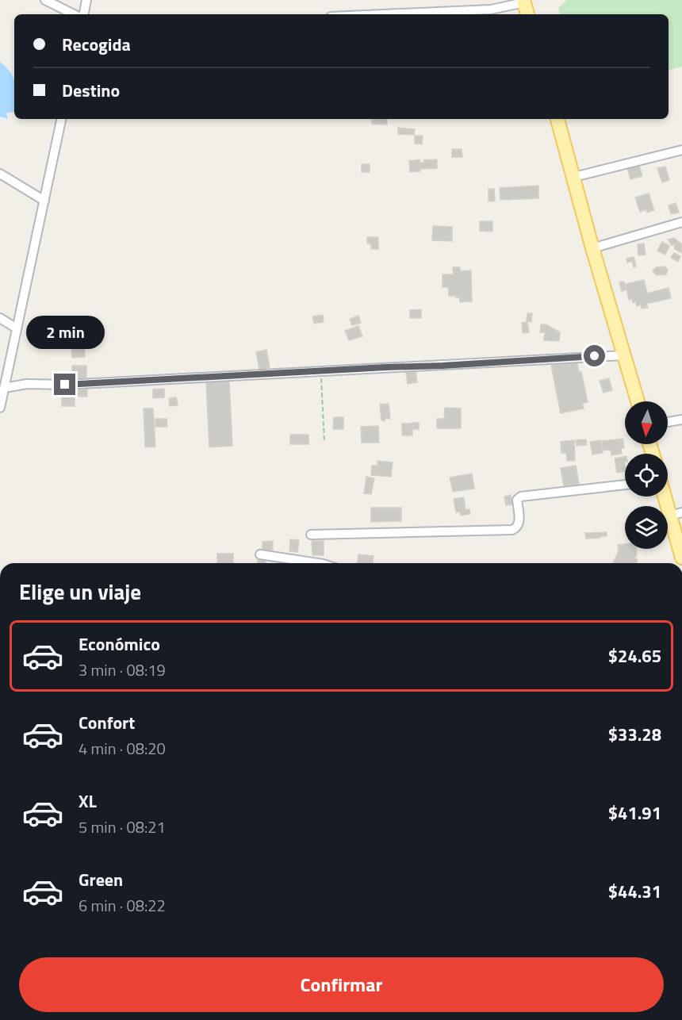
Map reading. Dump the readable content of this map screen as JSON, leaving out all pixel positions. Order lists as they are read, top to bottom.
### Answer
{
  "north": "bottom",
  "page": {
    "banner": ["Recogida", "Destino"],
    "bubble": "2 min",
    "heading": "Elige un viaje",
    "list": [
      {
        "name": "Económico",
        "note": "3 min · 08:19",
        "value": "$24.65"
      },
      {
        "name": "Confort",
        "note": "4 min · 08:20",
        "value": "$33.28"
      },
      {
        "name": "XL",
        "note": "5 min · 08:21",
        "value": "$41.91"
      },
      {
        "name": "Green",
        "note": "6 min · 08:22",
        "value": "$44.31"
      }
    ],
    "buttons": "Confirmar"
  }
}
